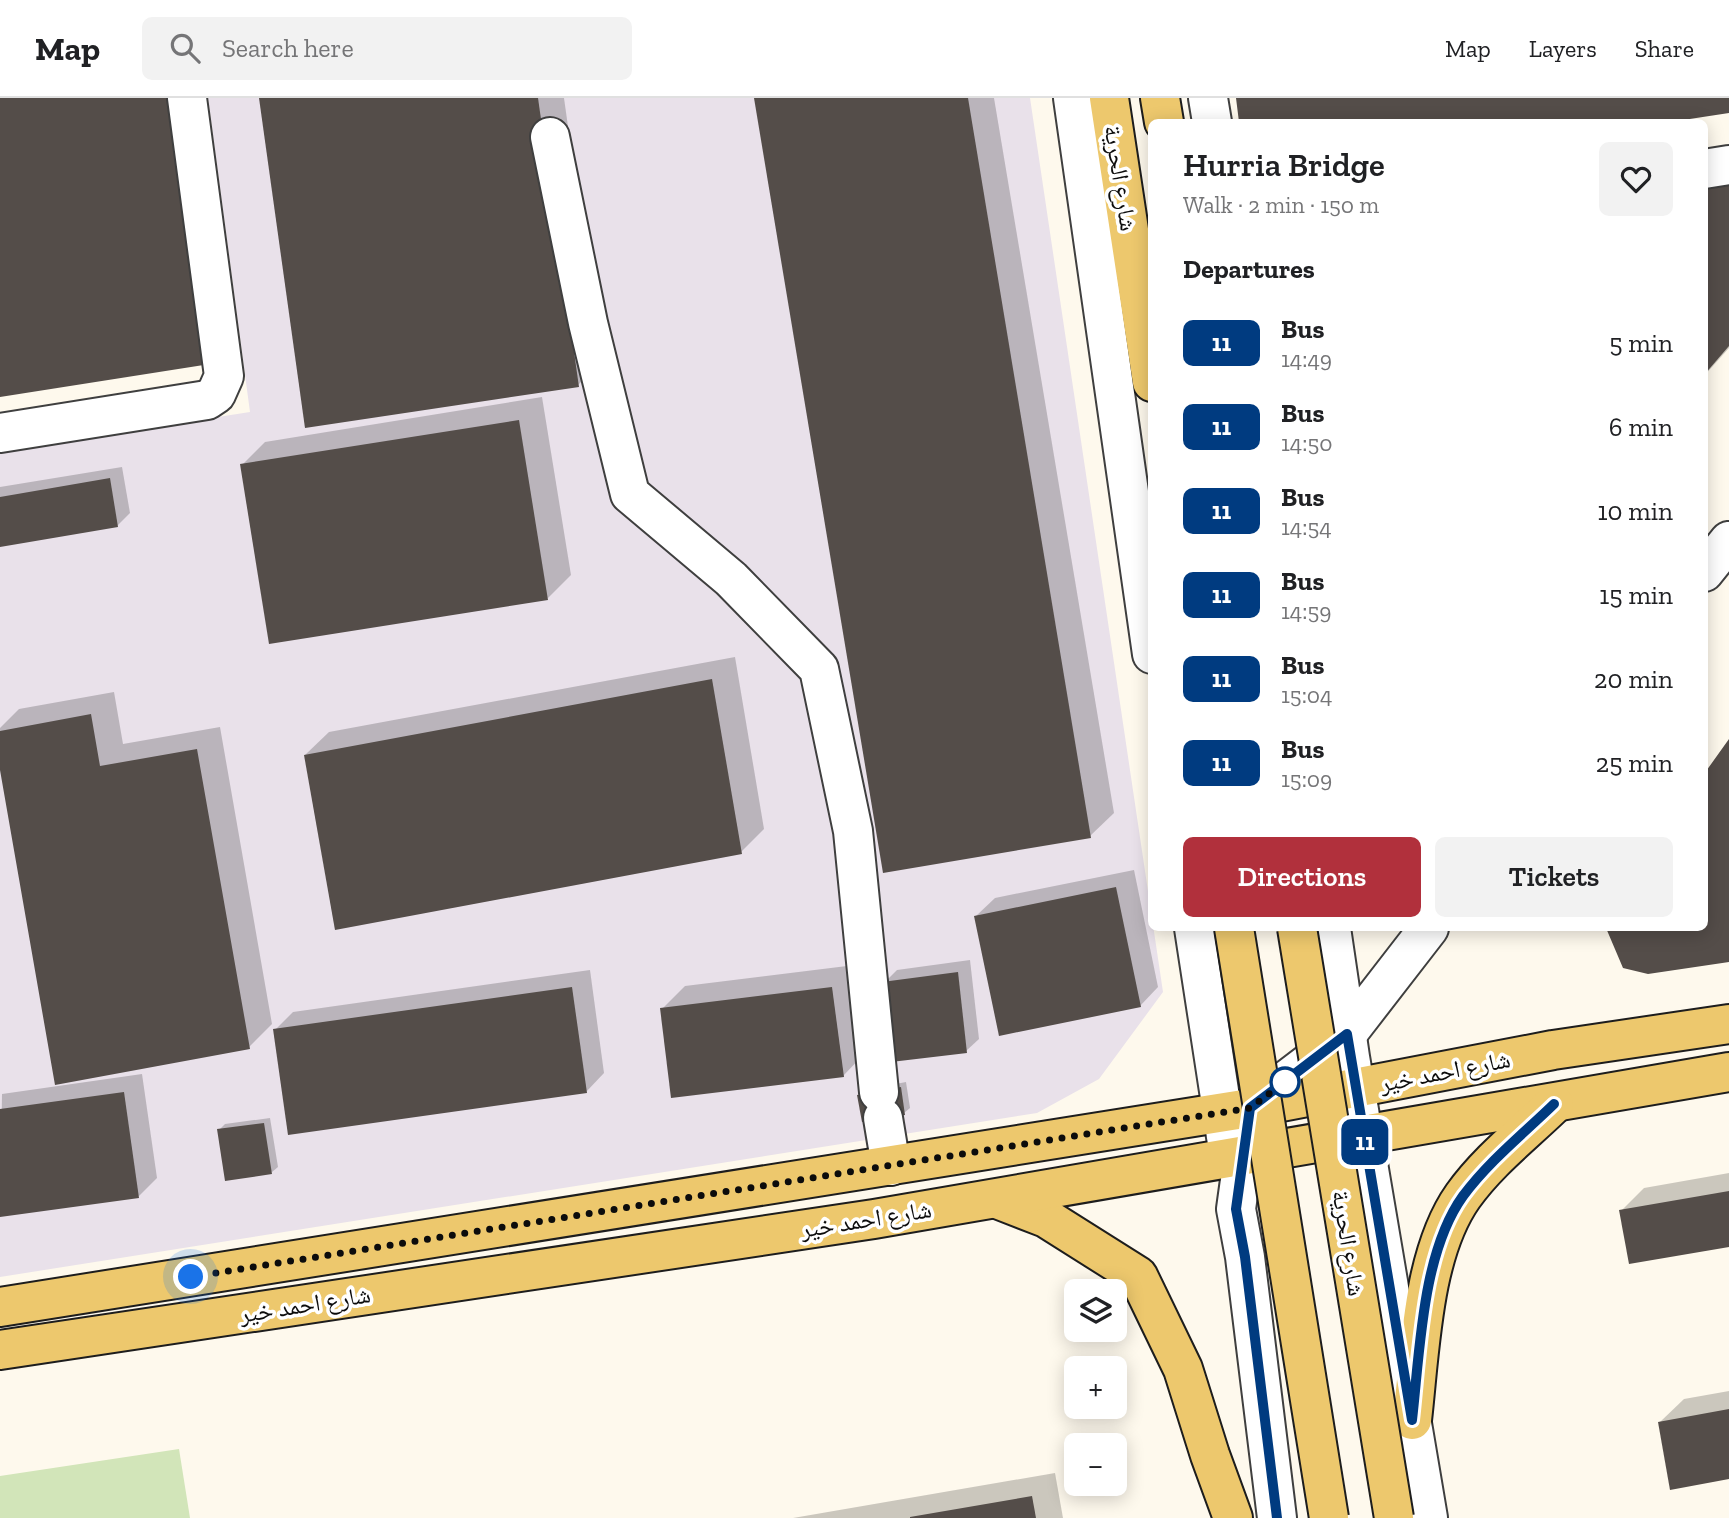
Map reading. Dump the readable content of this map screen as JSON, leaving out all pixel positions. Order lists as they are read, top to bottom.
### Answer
{
  "streets": {
    "main road": ["شارع الحرية", "شارع احمد خير"]
  },
  "lines": ["bus line 11"],
  "page": {
    "header": "Map",
    "search": "Search here",
    "nav": ["Map", "Layers", "Share"],
    "on_map": "11",
    "heading": [
      ["Hurria Bridge", "Walk · 2 min · 150 m"],
      "Departures"
    ],
    "list": [
      {
        "mark": "11",
        "name": "Bus",
        "note": "14:49",
        "value": "5 min"
      },
      {
        "mark": "11",
        "name": "Bus",
        "note": "14:50",
        "value": "6 min"
      },
      {
        "mark": "11",
        "name": "Bus",
        "note": "14:54",
        "value": "10 min"
      },
      {
        "mark": "11",
        "name": "Bus",
        "note": "14:59",
        "value": "15 min"
      },
      {
        "mark": "11",
        "name": "Bus",
        "note": "15:04",
        "value": "20 min"
      },
      {
        "mark": "11",
        "name": "Bus",
        "note": "15:09",
        "value": "25 min"
      }
    ],
    "buttons": ["Directions", "Tickets"],
    "map_buttons": ["+", "−"]
  }
}
